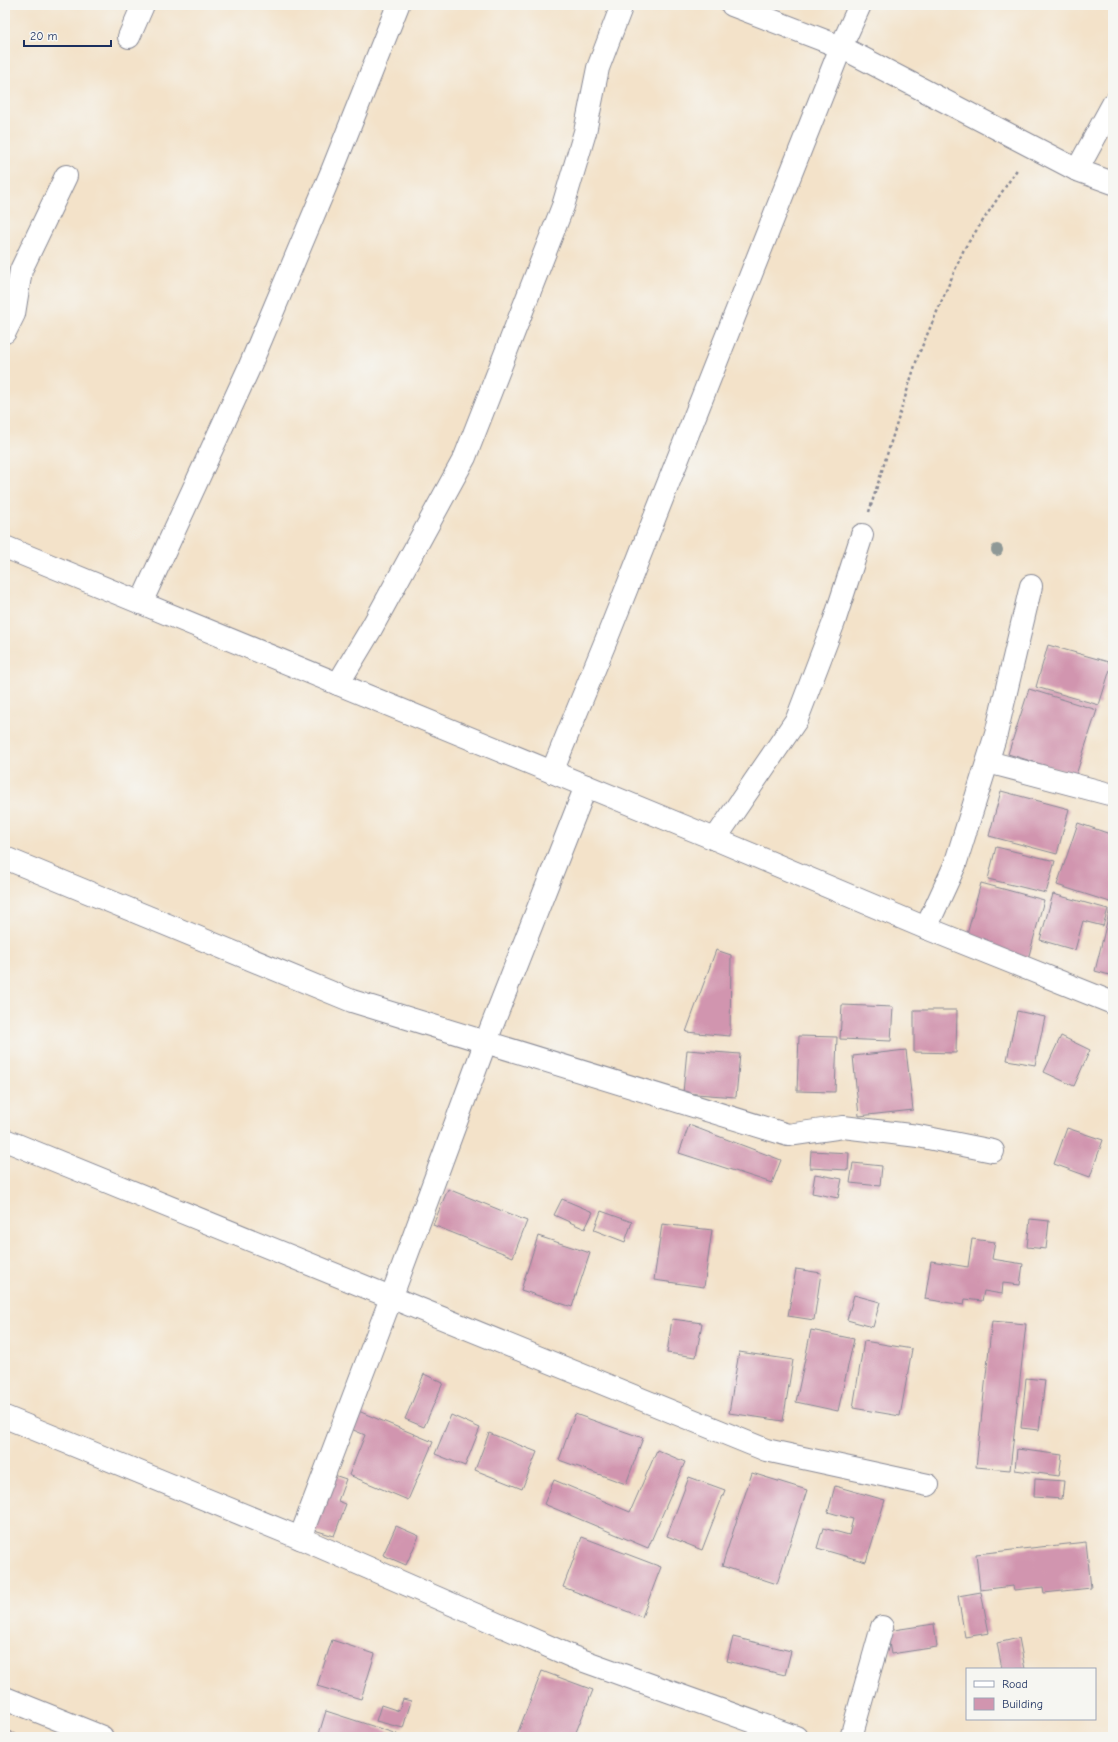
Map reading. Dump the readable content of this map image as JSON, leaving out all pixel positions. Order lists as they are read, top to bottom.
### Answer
{
  "legend": ["Road", "Building"],
  "scale_bar": "20 m"
}
